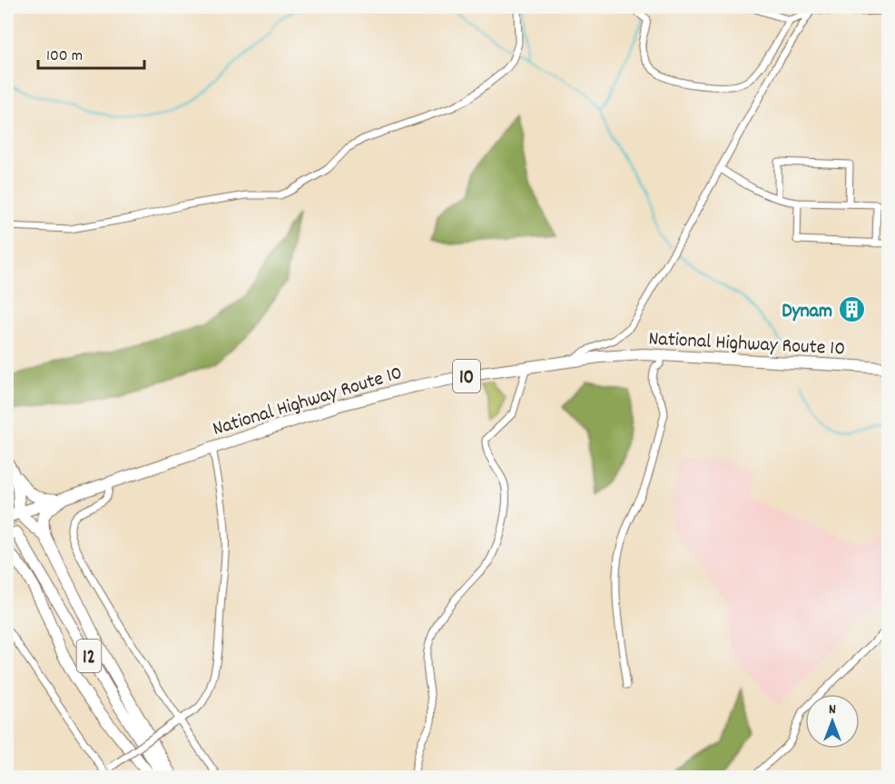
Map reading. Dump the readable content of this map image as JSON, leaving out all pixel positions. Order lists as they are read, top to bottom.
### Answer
{
  "streets": {
    "highway": ["National Highway Route 10", "10", "12"]
  },
  "places": {
    "building": ["Dynam"]
  },
  "scale_bar": "100 m",
  "north": "top"
}
